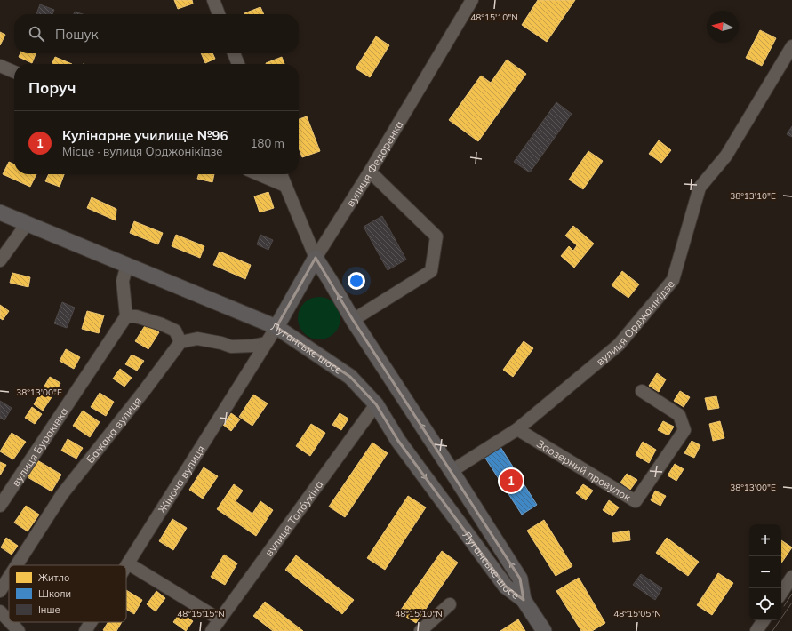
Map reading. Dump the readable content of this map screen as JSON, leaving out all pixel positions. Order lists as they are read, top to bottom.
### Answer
{
  "streets": {
    "main road": ["вулиця Федоренка", "Луганське шосе"],
    "street": [
      "вулиця Орджонікідзе",
      "Бажана вулиця",
      "вулиця Бураківка",
      "Заозерний провулок",
      "Жіноча вулиця",
      "вулиця Толбухіна"
    ]
  },
  "crossings": [
    ["вулиця Федоренка", "Луганське шосе"],
    ["вулиця Федоренка", "Жіноча вулиця"],
    ["вулиця Орджонікідзе", "Луганське шосе"],
    ["вулиця Орджонікідзе", "Заозерний провулок"],
    ["Луганське шосе", "Жіноча вулиця"],
    ["Луганське шосе", "вулиця Толбухіна"]
  ],
  "legend": ["Житло", "Школи", "Інше"],
  "north": "left",
  "page": {
    "search": "Пошук",
    "heading": "Поруч",
    "list": [
      {
        "mark": "1",
        "name": "Кулінарне училище №96",
        "note": "Місце · вулиця Орджонікідзе",
        "value": "180 m"
      }
    ],
    "pins": "1",
    "map_buttons": ["+", "−"]
  },
  "coordinates": [
    "48°15'10\"N",
    "38°13'10\"E",
    "38°13'00\"E",
    "48°15'15\"N",
    "48°15'05\"N"
  ]
}
